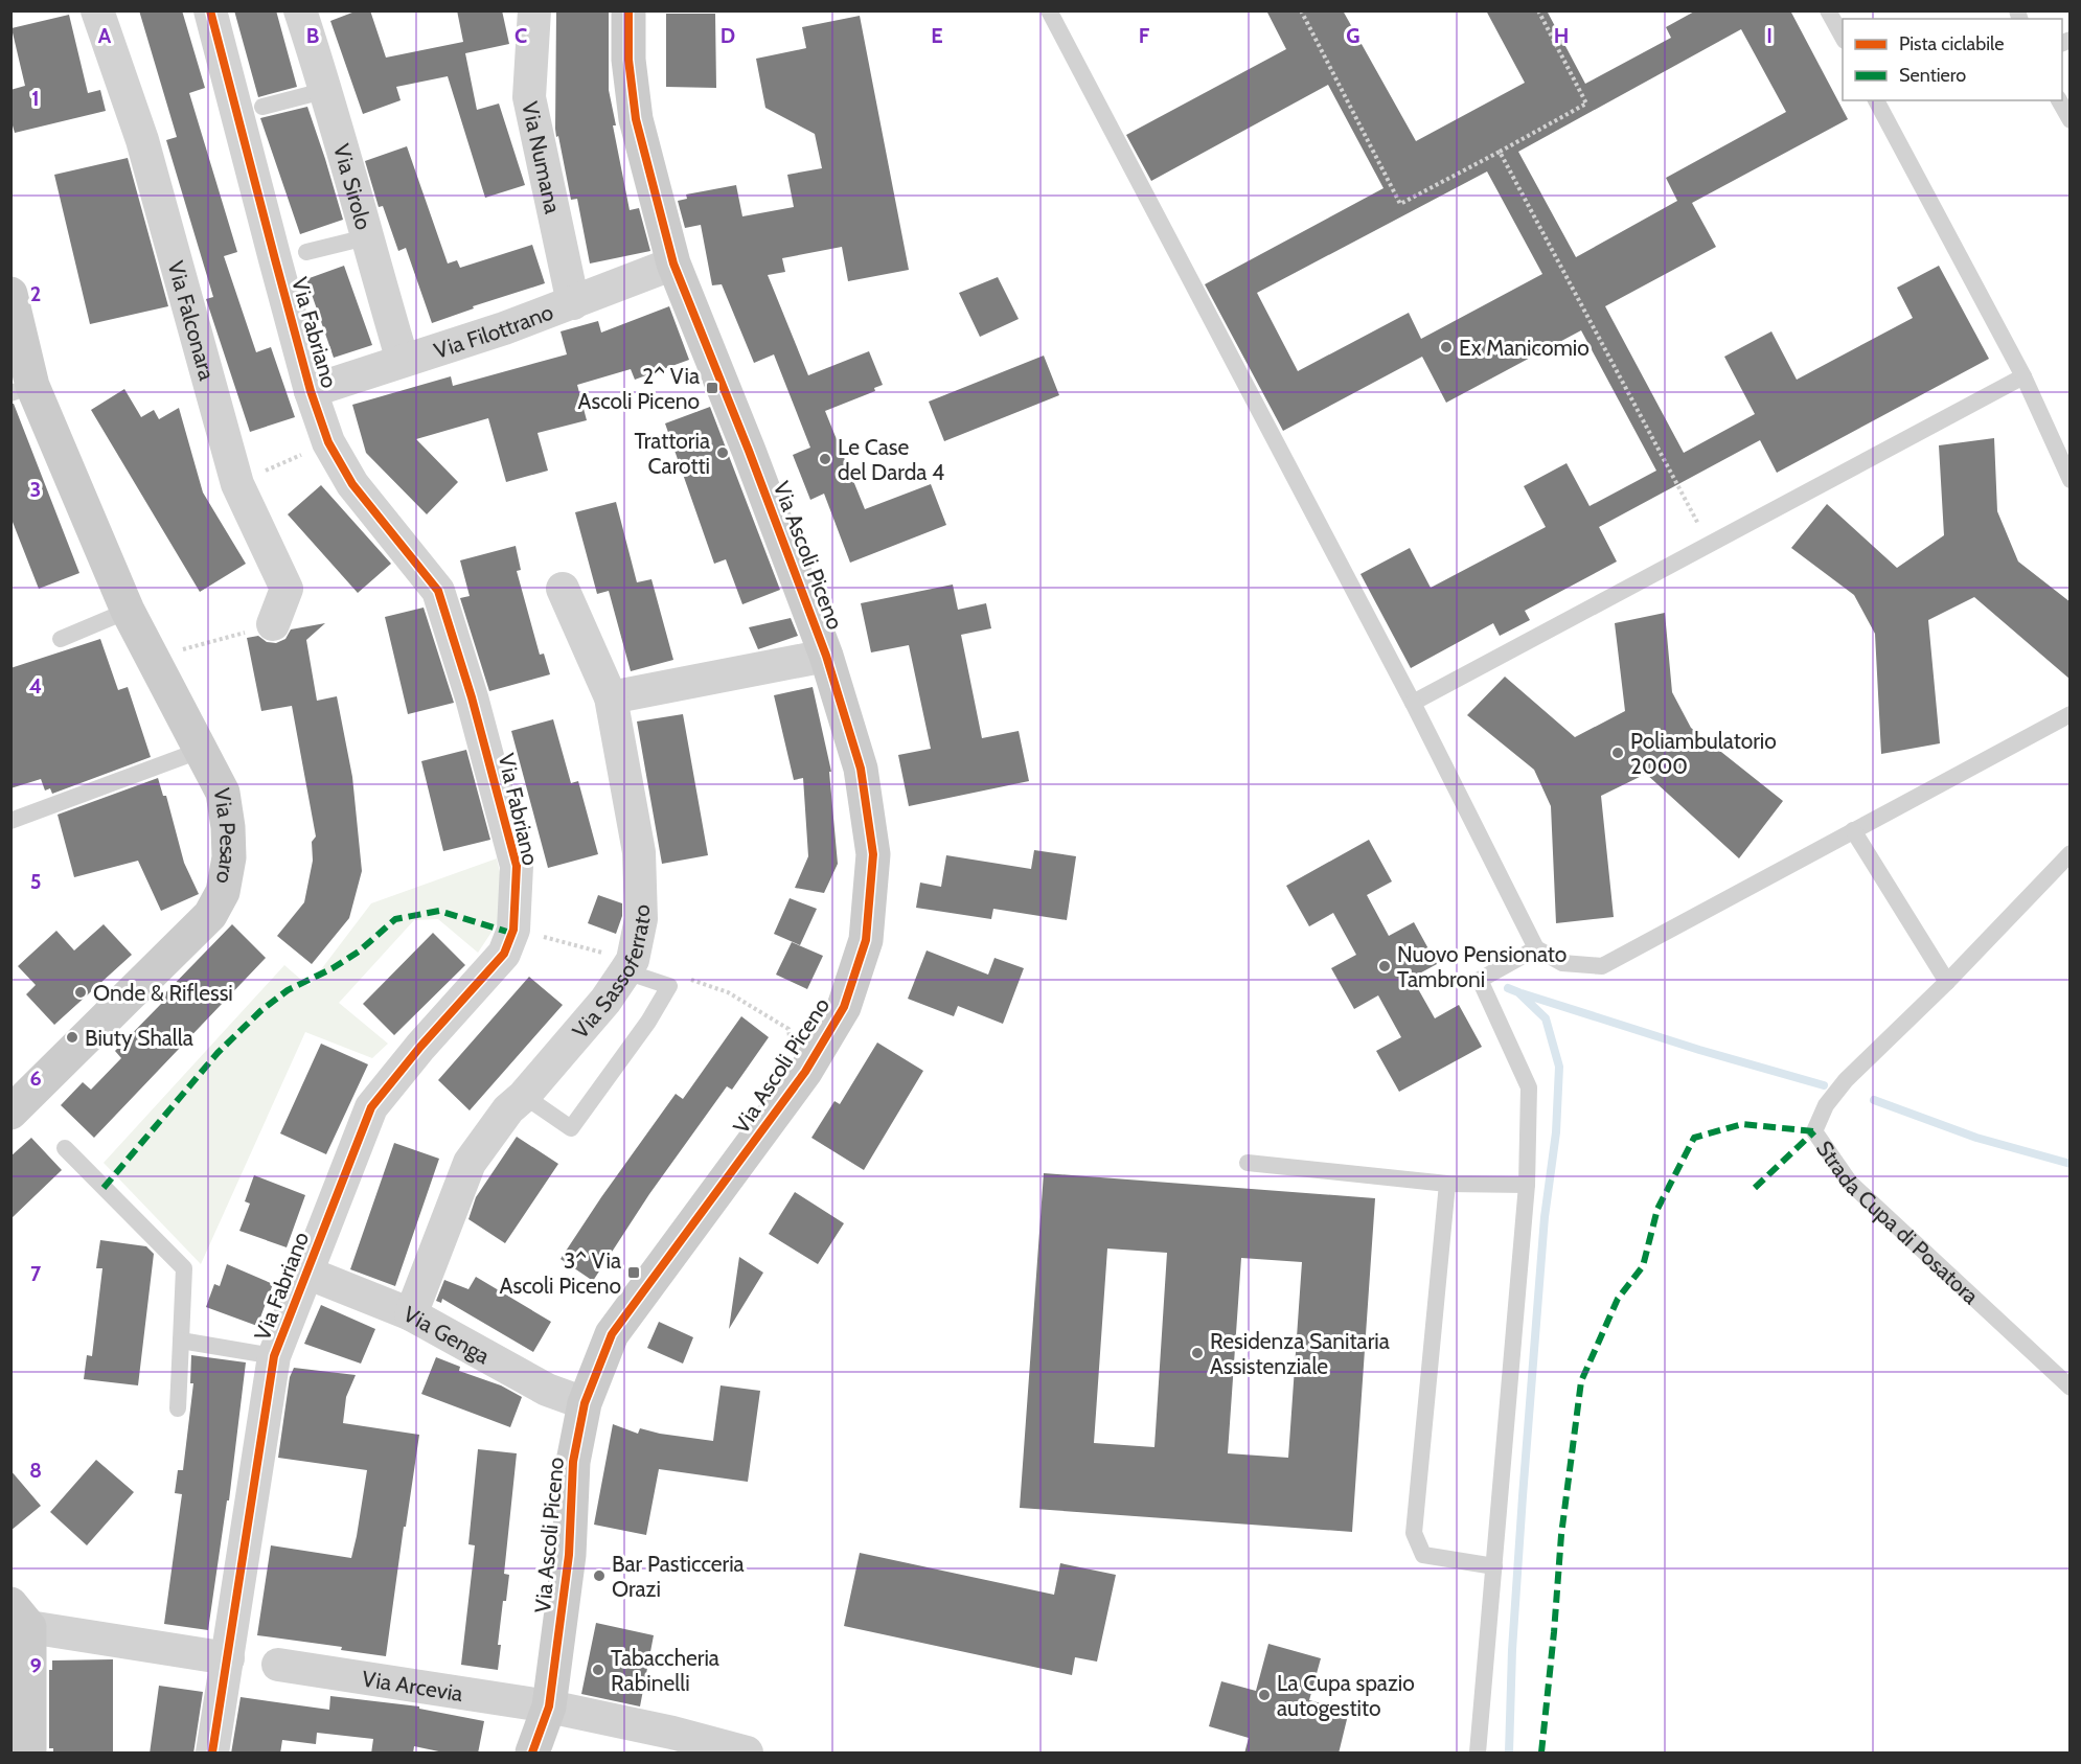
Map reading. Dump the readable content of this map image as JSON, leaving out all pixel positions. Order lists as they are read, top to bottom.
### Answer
{
  "streets": {
    "street": [
      "Via Numana",
      "Via Sirolo",
      "Via Falconara",
      "Via Filottrano",
      "Via Fabriano",
      "Via Ascoli Piceno",
      "Via Pesaro",
      "Via Sassoferrato",
      "Via Genga",
      "Via Arcevia"
    ],
    "lane": ["Strada Cupa di Posatora"]
  },
  "crossings": [
    ["Via Numana", "Via Filottrano"],
    ["Via Sirolo", "Via Filottrano"],
    ["Via Filottrano", "Via Fabriano"],
    ["Via Filottrano", "Via Ascoli Piceno"],
    ["Via Fabriano", "Via Genga"],
    ["Via Ascoli Piceno", "Via Genga"],
    ["Via Ascoli Piceno", "Via Arcevia"],
    ["Via Sassoferrato", "Via Genga"]
  ],
  "places": {
    "other": [
      "Ex Manicomio",
      "Trattoria Carotti",
      "Le Case del Darda 4",
      "Poliambulatorio 2000",
      "Nuovo Pensionato Tambroni",
      "Onde & Riflessi",
      "Biuty Shalla",
      "Residenza Sanitaria Assistenziale",
      "Bar Pasticceria Orazi",
      "Tabaccheria Rabinelli",
      "La Cupa spazio autogestito"
    ],
    "transit": ["2^ Via Ascoli Piceno", "3^ Via Ascoli Piceno"]
  },
  "legend": ["Pista ciclabile", "Sentiero"],
  "grid": {
    "columns": [
      "A",
      "B",
      "C",
      "D",
      "E",
      "F",
      "G",
      "H",
      "I"
    ],
    "rows": [
      "1",
      "2",
      "3",
      "4",
      "5",
      "6",
      "7",
      "8",
      "9"
    ]
  }
}
